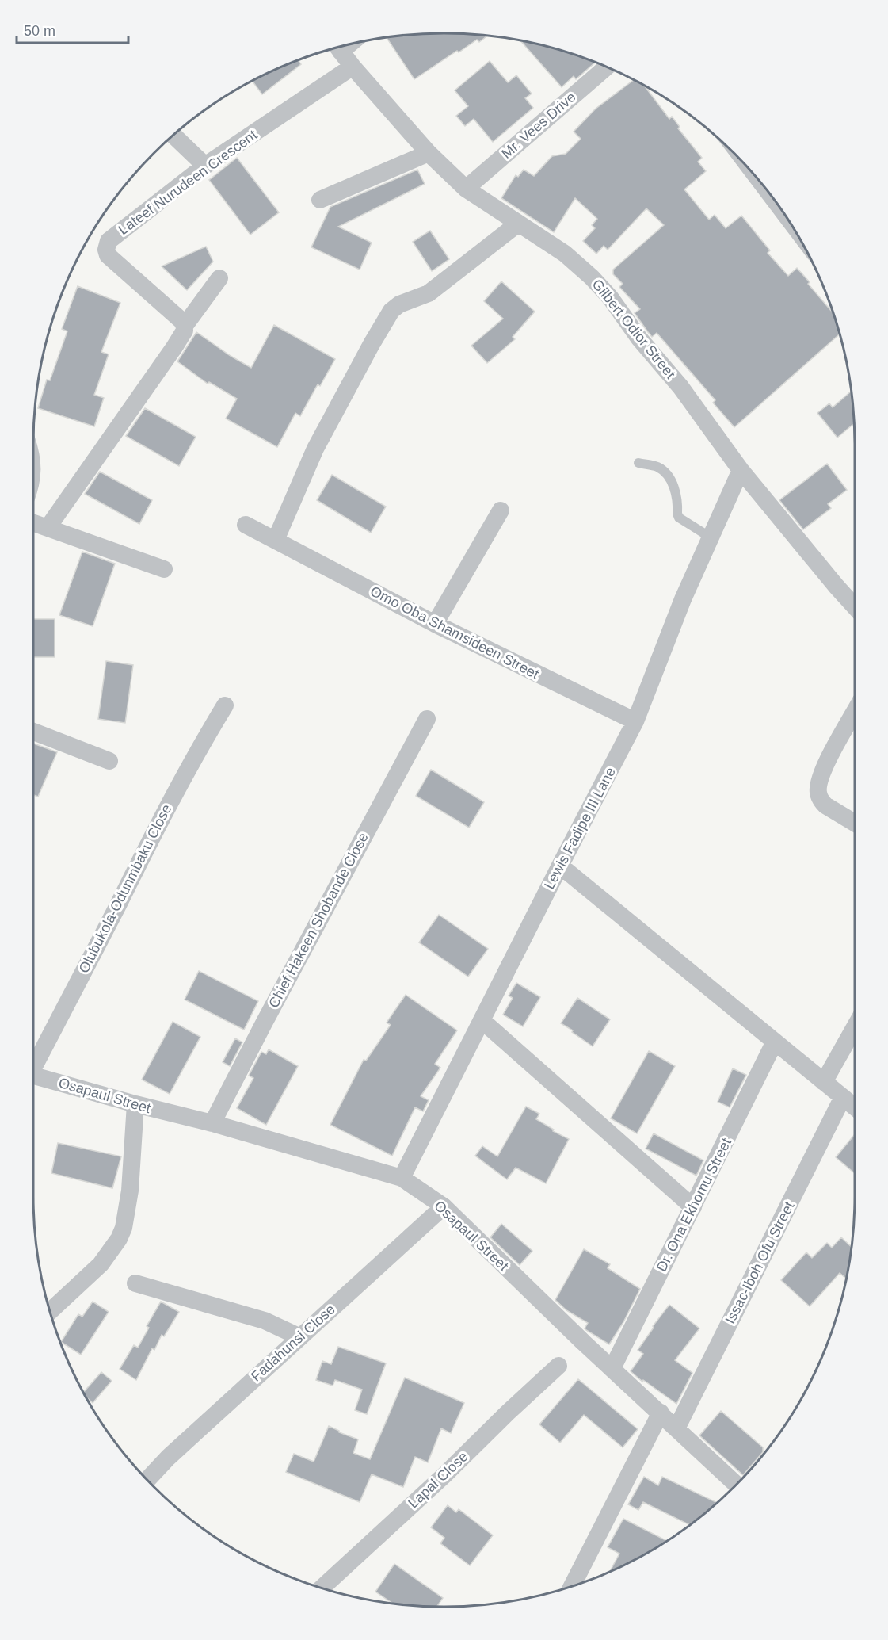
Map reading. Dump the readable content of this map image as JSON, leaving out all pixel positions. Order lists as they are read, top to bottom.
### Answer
{
  "streets": {
    "street": [
      "Mr. Vees Drive",
      "Lateef Nurudeen Crescent",
      "Gilbert Odior Street",
      "Omo Oba Shamsideen Street",
      "Lewis Fadipe III Lane",
      "Olubukola-Odunmbaku Close",
      "Chief Hakeen Shobande Close",
      "Osapaul Street",
      "Dr. Ona Ekhomu Street",
      "Issac-Iboh Ofu Street",
      "Fadahunsi Close",
      "Lapal Close"
    ]
  },
  "crossings": [
    ["Mr. Vees Drive", "Gilbert Odior Street"],
    ["Lateef Nurudeen Crescent", "Gilbert Odior Street"],
    ["Gilbert Odior Street", "Lewis Fadipe III Lane"],
    ["Omo Oba Shamsideen Street", "Lewis Fadipe III Lane"],
    ["Lewis Fadipe III Lane", "Osapaul Street"],
    ["Chief Hakeen Shobande Close", "Osapaul Street"],
    ["Osapaul Street", "Dr. Ona Ekhomu Street"],
    ["Osapaul Street", "Issac-Iboh Ofu Street"],
    ["Osapaul Street", "Fadahunsi Close"]
  ],
  "scale_bar": "50 m"
}
